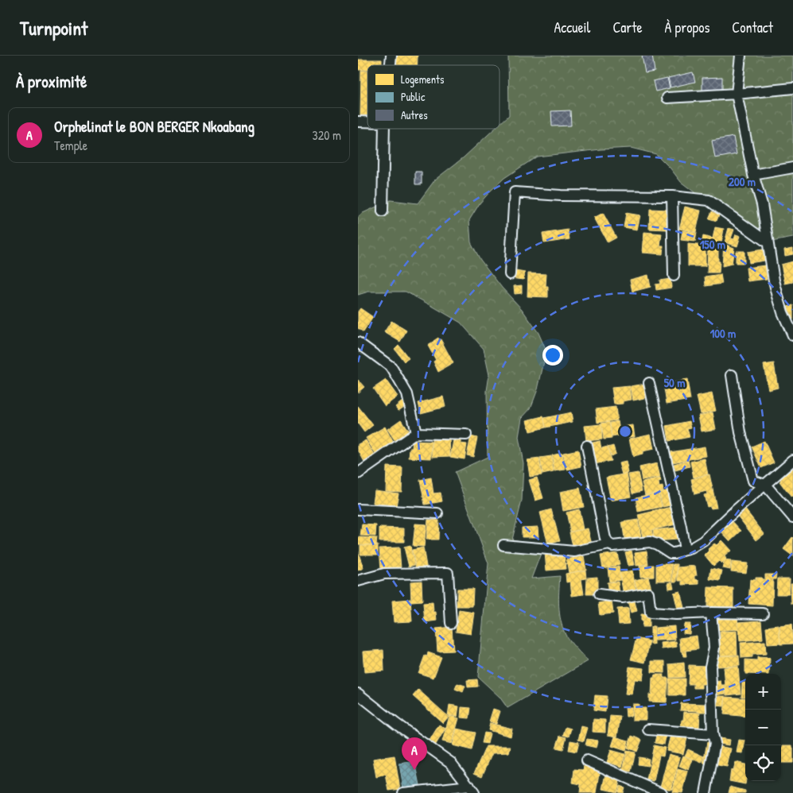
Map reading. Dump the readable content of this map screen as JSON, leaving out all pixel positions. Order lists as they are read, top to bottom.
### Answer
{
  "legend": ["Logements", "Public", "Autres"],
  "page": {
    "header": "Turnpoint",
    "nav": [
      "Accueil",
      "Carte",
      "À propos",
      "Contact"
    ],
    "heading": "À proximité",
    "list": [
      {
        "mark": "A",
        "name": "Orphelinat le BON BERGER Nkoabang",
        "note": "Temple",
        "value": "320 m"
      }
    ],
    "map_buttons": ["+", "−"],
    "pins": "A"
  },
  "rings": [
    "200 m",
    "150 m",
    "100 m",
    "50 m"
  ]
}
